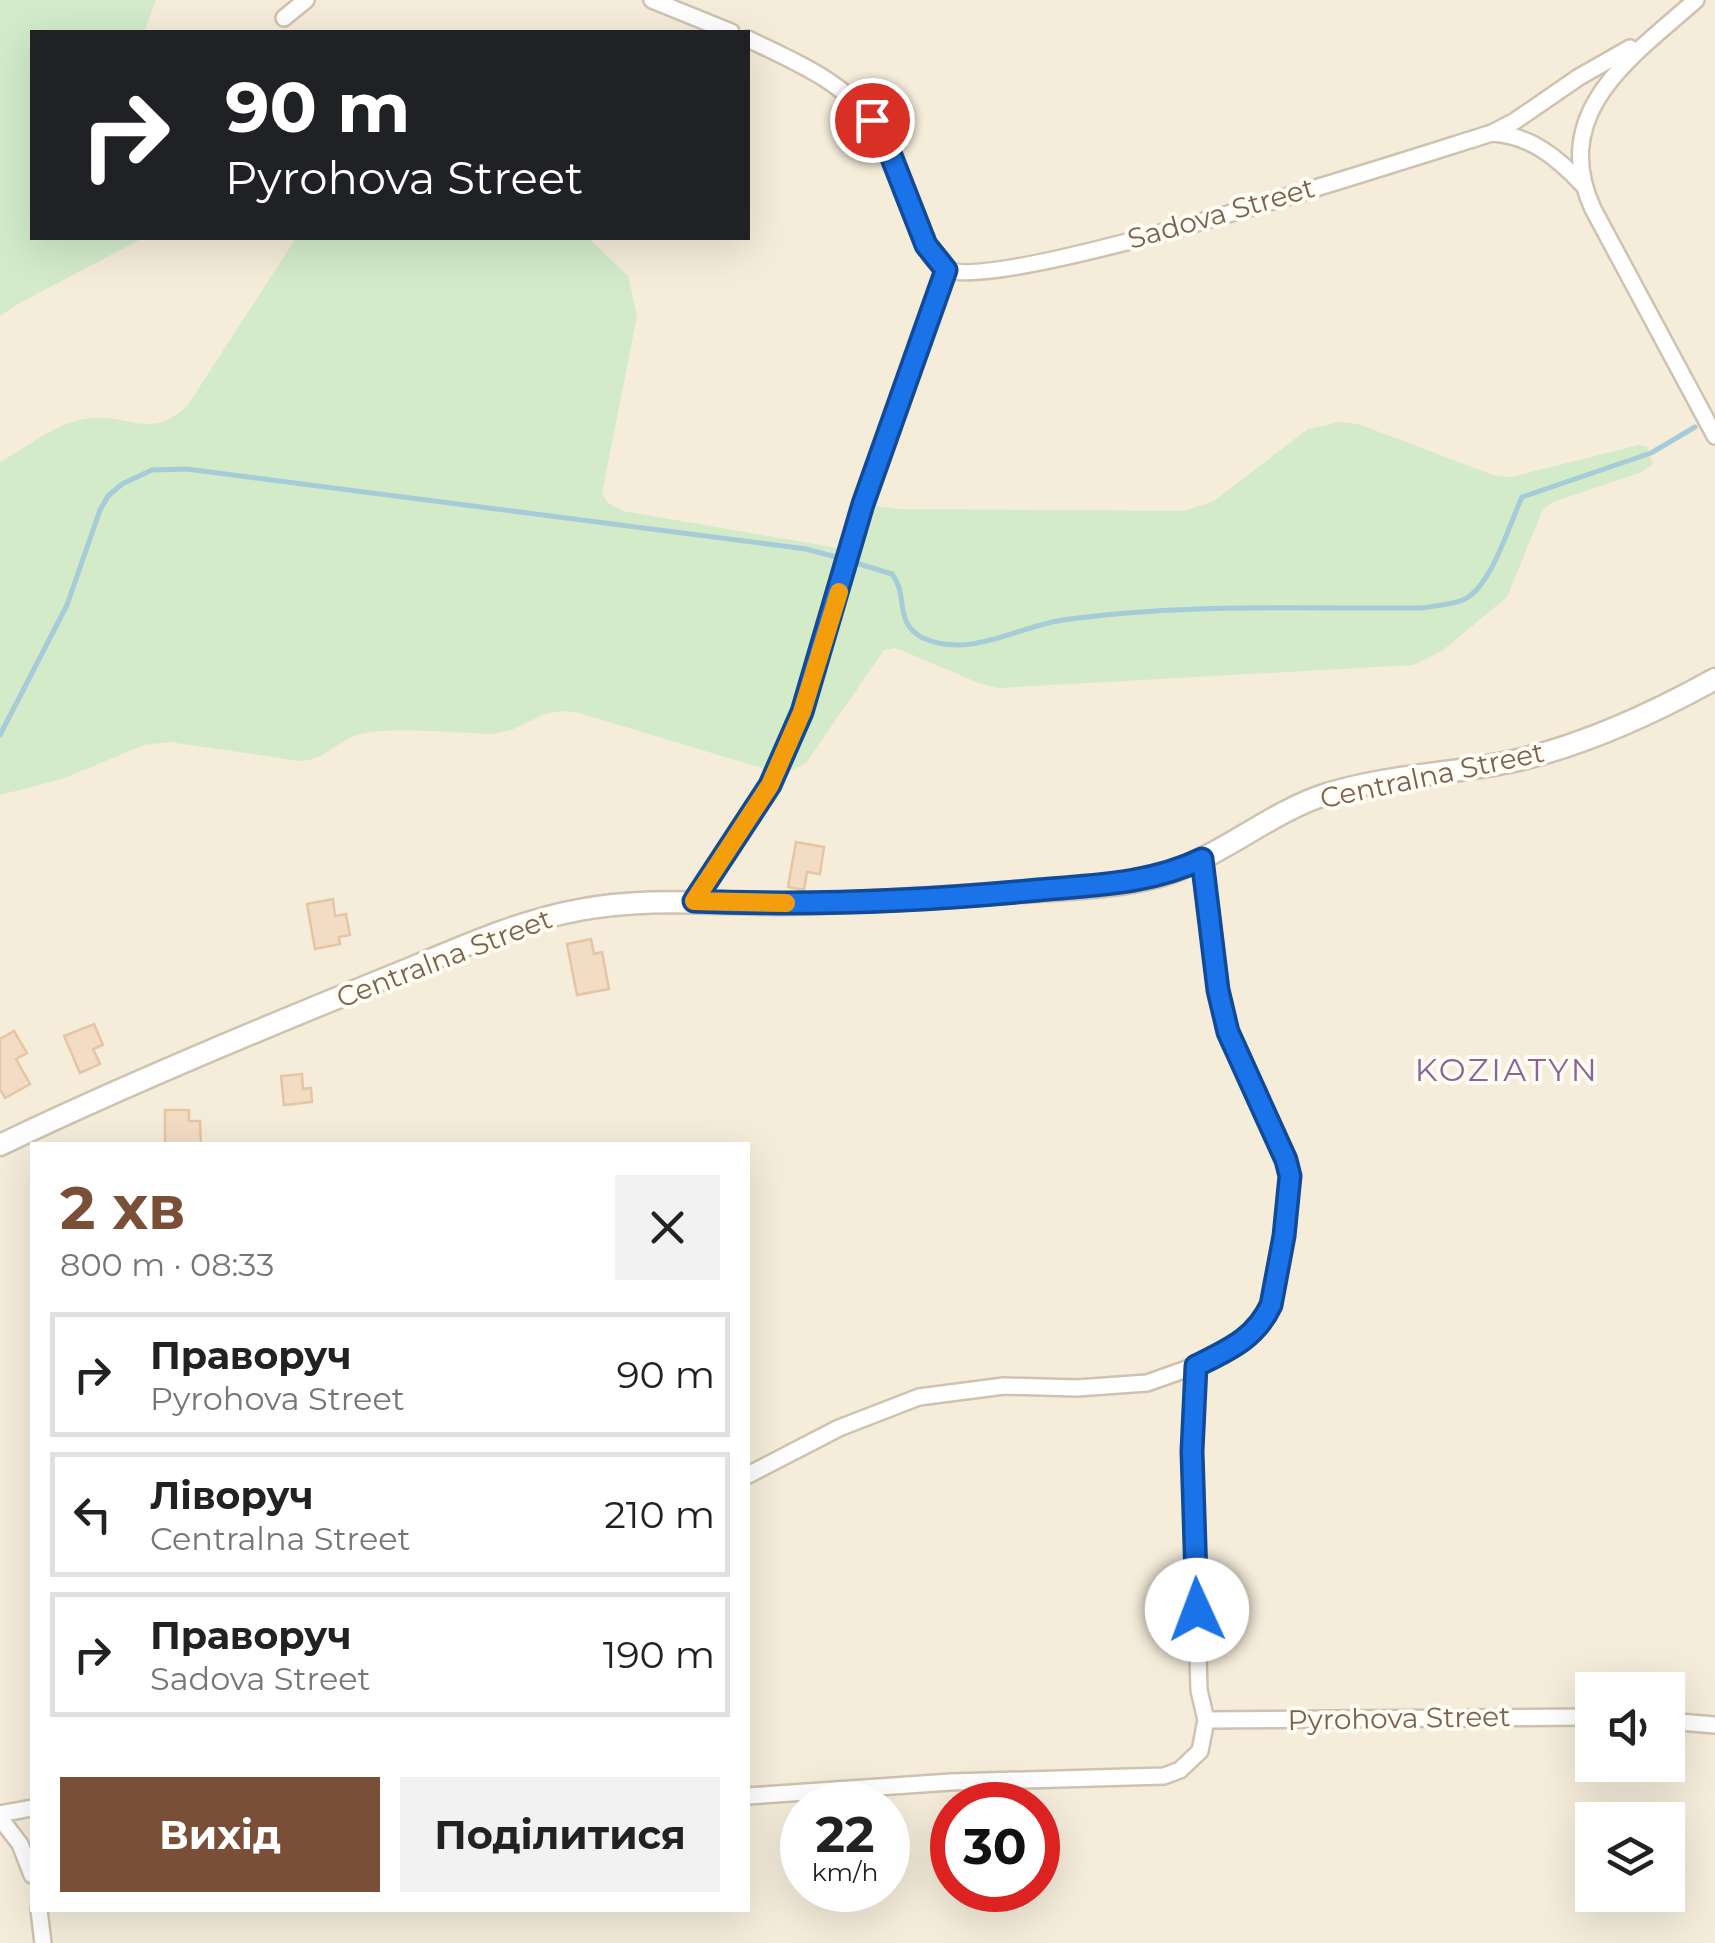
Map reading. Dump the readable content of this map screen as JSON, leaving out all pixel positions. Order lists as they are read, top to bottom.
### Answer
{
  "streets": {
    "street": ["Sadova Street", "Centralna Street", "Pyrohova Street"]
  },
  "districts": ["KOZIATYN"],
  "page": {
    "turn": ["90 m", "Pyrohova Street"],
    "heading": ["2 хв", "800 m · 08:33"],
    "list": [
      {
        "name": "Праворуч",
        "note": "Pyrohova Street",
        "value": "90 m"
      },
      {
        "name": "Ліворуч",
        "note": "Centralna Street",
        "value": "210 m"
      },
      {
        "name": "Праворуч",
        "note": "Sadova Street",
        "value": "190 m"
      }
    ],
    "buttons": ["Вихід", "Поділитися"],
    "speed": "22 km/h",
    "limit": "30"
  }
}
